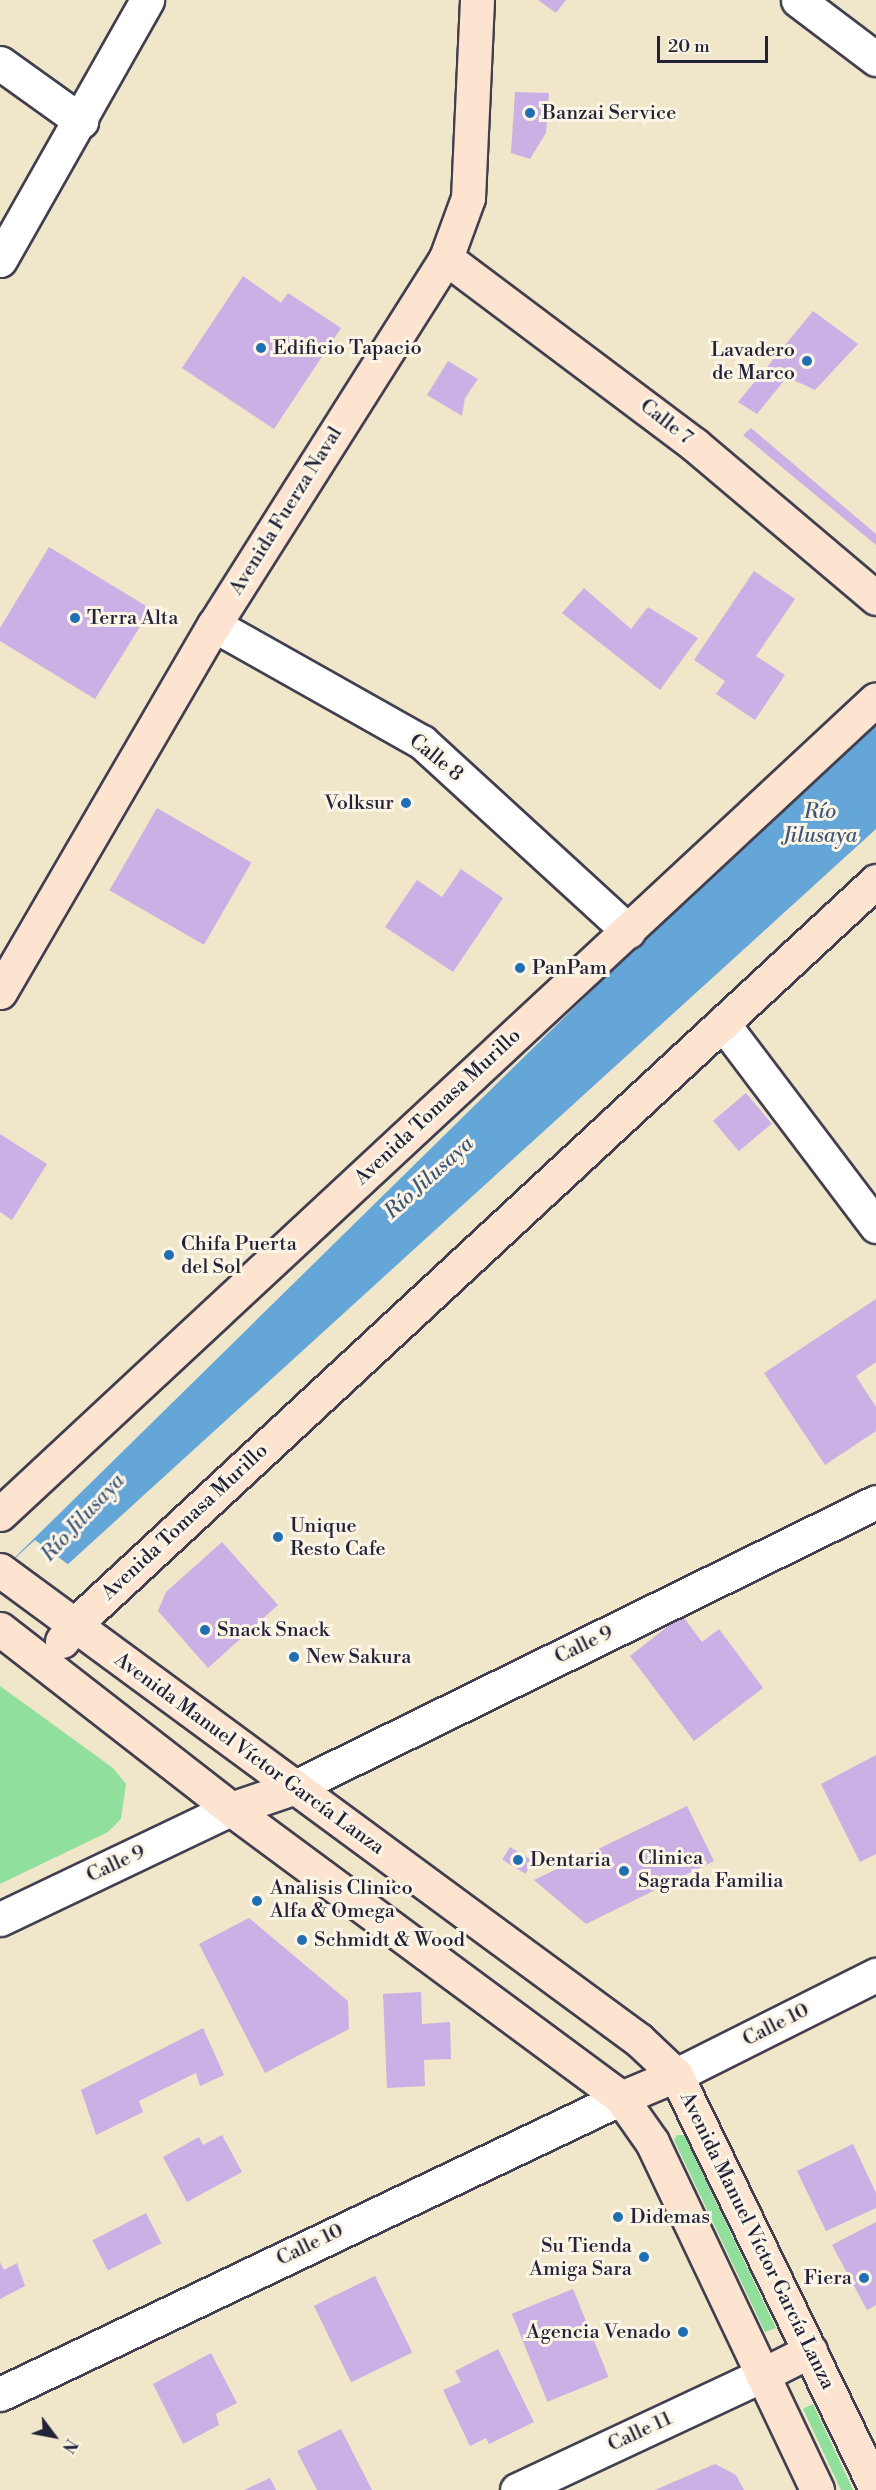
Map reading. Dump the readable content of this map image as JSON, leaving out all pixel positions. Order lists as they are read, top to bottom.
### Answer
{
  "streets": {
    "main road": [
      "Calle 7",
      "Avenida Fuerza Naval",
      "Avenida Tomasa Murillo",
      "Avenida Manuel Víctor García Lanza"
    ],
    "street": [
      "Calle 8",
      "Calle 9",
      "Calle 10",
      "Calle 11"
    ]
  },
  "crossings": [
    ["Calle 7", "Avenida Fuerza Naval"],
    ["Avenida Fuerza Naval", "Calle 8"],
    ["Calle 8", "Avenida Tomasa Murillo"],
    ["Avenida Tomasa Murillo", "Avenida Manuel Víctor García Lanza"],
    ["Calle 9", "Avenida Manuel Víctor García Lanza"],
    ["Avenida Manuel Víctor García Lanza", "Calle 10"]
  ],
  "water": ["Río Jilusaya"],
  "places": [
    "Banzai Service",
    "Edificio Tapacio",
    "Lavadero de Marco",
    "Terra Alta",
    "Volksur",
    "PanPam",
    "Chifa Puerta del Sol",
    "Unique Resto Cafe",
    "Snack Snack",
    "New Sakura",
    "Dentaria",
    "Clinica Sagrada Familia",
    "Analisis Clinico Alfa & Omega",
    "Schmidt & Wood",
    "Didemas",
    "Su Tienda Amiga Sara",
    "Fiera",
    "Agencia Venado"
  ],
  "scale_bar": "20 m",
  "north": "bottom right"
}
